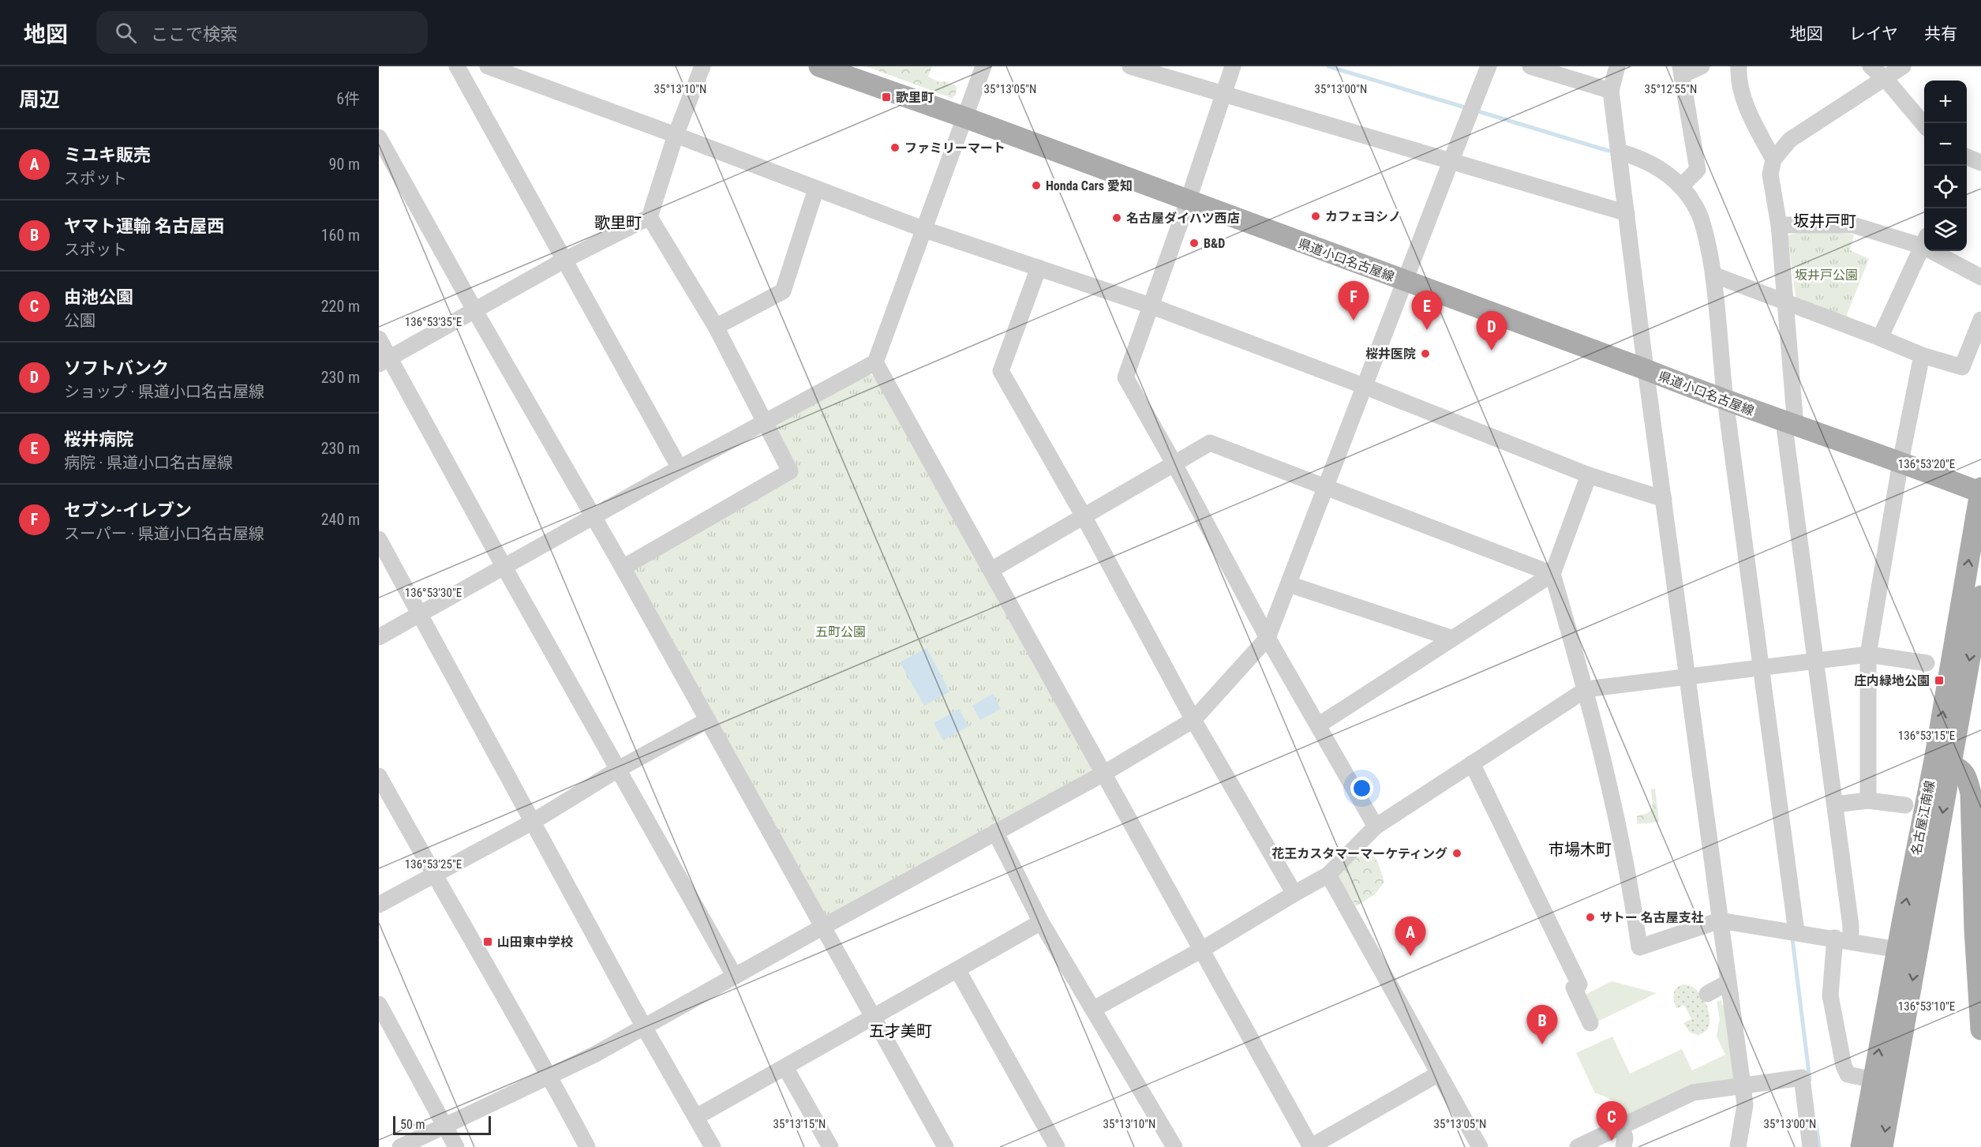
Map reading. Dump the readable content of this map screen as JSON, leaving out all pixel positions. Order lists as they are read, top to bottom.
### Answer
{
  "streets": {
    "main road": ["県道小口名古屋線", "名古屋江南線"]
  },
  "crossings": [
    ["県道小口名古屋線", "名古屋江南線"]
  ],
  "districts": [
    "坂井戸町",
    "歌里町",
    "市場木町",
    "五才美町"
  ],
  "parks": ["坂井戸公園", "五町公園"],
  "places": {
    "transit": ["歌里町", "庄内緑地公園", "山田東中学校"],
    "other": [
      "ファミリーマート",
      "Honda Cars 愛知",
      "カフェヨシノ",
      "名古屋ダイハツ西店",
      "B&D",
      "桜井医院",
      "花王カスタマーマーケティング",
      "サトー 名古屋支社"
    ]
  },
  "scale_bar": "50 m",
  "page": {
    "header": "地図",
    "search": "ここで検索",
    "nav": ["地図", "レイヤ", "共有"],
    "heading": ["周辺", "6件"],
    "map_buttons": ["+", "−"],
    "list": [
      {
        "mark": "A",
        "name": "ミユキ販売",
        "note": "スポット",
        "value": "90 m"
      },
      {
        "mark": "B",
        "name": "ヤマト運輸 名古屋西",
        "note": "スポット",
        "value": "160 m"
      },
      {
        "mark": "C",
        "name": "由池公園",
        "note": "公園",
        "value": "220 m"
      },
      {
        "mark": "D",
        "name": "ソフトバンク",
        "note": "ショップ · 県道小口名古屋線",
        "value": "230 m"
      },
      {
        "mark": "E",
        "name": "桜井病院",
        "note": "病院 · 県道小口名古屋線",
        "value": "230 m"
      },
      {
        "mark": "F",
        "name": "セブン-イレブン",
        "note": "スーパー · 県道小口名古屋線",
        "value": "240 m"
      }
    ],
    "pins": [
      "F",
      "E",
      "D",
      "A",
      "B",
      "C"
    ],
    "scale": "50 m"
  },
  "coordinates": [
    "35°13'10\"N",
    "35°13'05\"N",
    "35°13'00\"N",
    "35°12'55\"N",
    "136°53'35\"E",
    "136°53'20\"E",
    "136°53'30\"E",
    "136°53'15\"E",
    "136°53'25\"E",
    "136°53'10\"E",
    "35°13'15\"N"
  ]
}
